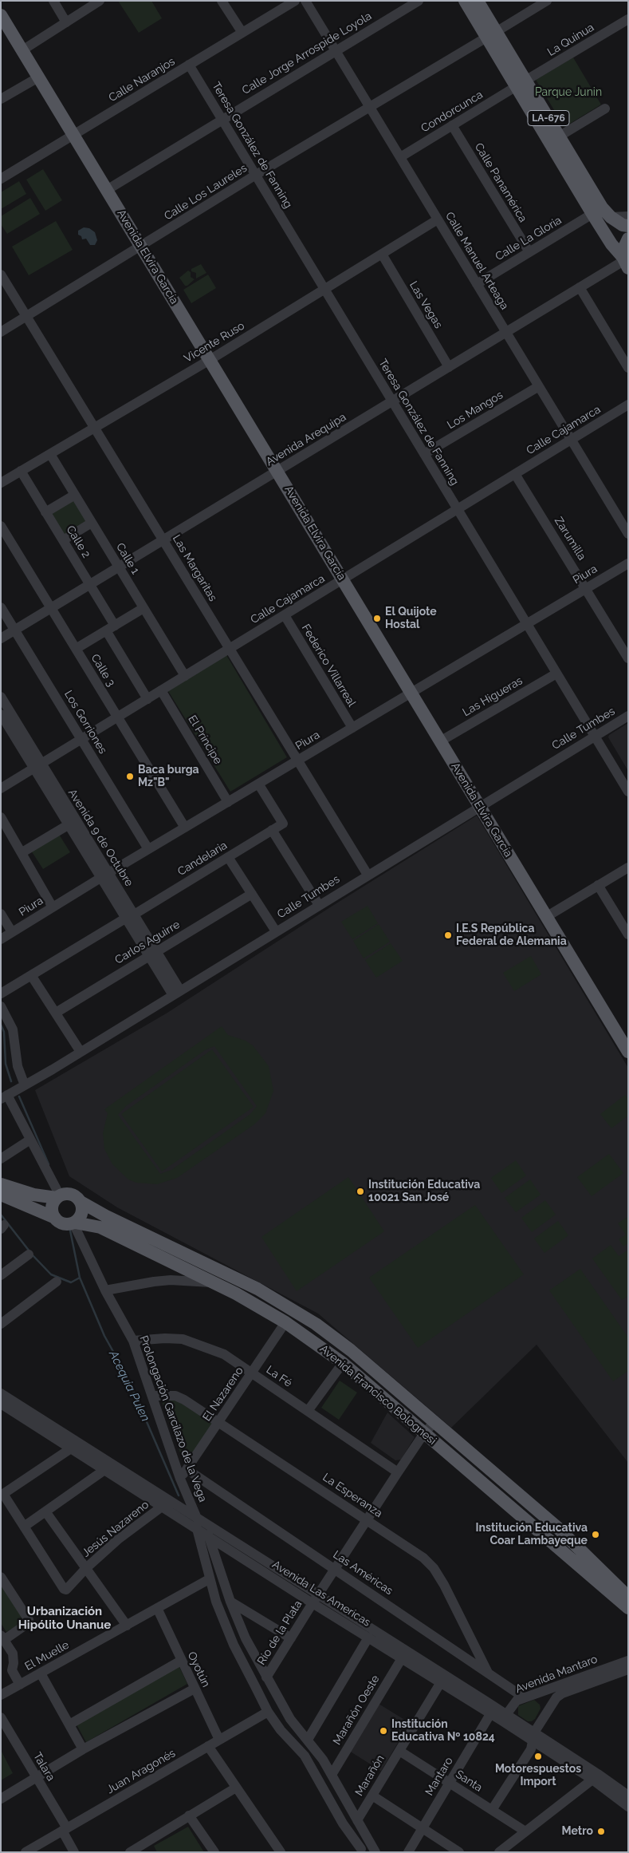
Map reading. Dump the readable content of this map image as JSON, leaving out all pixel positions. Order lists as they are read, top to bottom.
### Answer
{
  "streets": {
    "main road": ["LA-676", "Avenida Elvira García", "Avenida Francisco Bolognesi"],
    "street": [
      "La Quinua",
      "Calle Jorge Arrospide Loyola",
      "Calle Naranjos",
      "Condorcunca",
      "Teresa González de Fanning",
      "Calle Panamérica",
      "Calle Los Laureles",
      "Calle La Gloria",
      "Calle Manuel Arteaga",
      "Las Vegas",
      "Vicente Ruso",
      "Los Mangos",
      "Calle Cajamarca",
      "Avenida Arequipa",
      "Zarumilla",
      "Calle 2",
      "Calle 1",
      "Las Margaritas",
      "Piura",
      "Federico Villarreal",
      "Calle 3",
      "Las Higueras",
      "Los Gorriones",
      "Calle Tumbes",
      "El Príncipe",
      "Avenida 9 de Octubre",
      "Candelaria",
      "Carlos Aguirre",
      "La Fé",
      "El Nazareno",
      "Prolongación Garcilazo de la Vega",
      "La Esperanza",
      "Jesús Nazareno",
      "Las Américas",
      "Avenida Las Americas",
      "Río de la Plata",
      "El Muelle",
      "Oyotún",
      "Avenida Mantaro",
      "Marañón Oeste",
      "Talara",
      "Juan Aragonés",
      "Marañón",
      "Mantaro",
      "Santa"
    ]
  },
  "crossings": [
    ["La Quinua", "Condorcunca"],
    ["La Quinua", "LA-676"],
    ["Calle Jorge Arrospide Loyola", "Teresa González de Fanning"],
    ["Calle Jorge Arrospide Loyola", "Avenida Elvira García"],
    ["Calle Jorge Arrospide Loyola", "Calle Manuel Arteaga"],
    ["Calle Naranjos", "Teresa González de Fanning"],
    ["Calle Naranjos", "Avenida Elvira García"],
    ["Condorcunca", "LA-676"],
    ["Condorcunca", "Calle Panamérica"],
    ["Condorcunca", "Calle Manuel Arteaga"],
    ["LA-676", "Calle Los Laureles"],
    ["LA-676", "Calle La Gloria"],
    ["LA-676", "Avenida Arequipa"],
    ["Teresa González de Fanning", "Calle Los Laureles"],
    ["Teresa González de Fanning", "Vicente Ruso"],
    ["Teresa González de Fanning", "Los Mangos"],
    ["Teresa González de Fanning", "Calle Cajamarca"],
    ["Teresa González de Fanning", "Avenida Arequipa"],
    ["Teresa González de Fanning", "Piura"],
    ["Teresa González de Fanning", "Las Higueras"],
    ["Teresa González de Fanning", "Calle Tumbes"],
    ["Calle Panamérica", "Calle La Gloria"],
    ["Calle Los Laureles", "Avenida Elvira García"],
    ["Calle Los Laureles", "Calle Manuel Arteaga"],
    ["Calle Los Laureles", "Las Margaritas"],
    ["Calle La Gloria", "Calle Manuel Arteaga"],
    ["Avenida Elvira García", "Vicente Ruso"],
    ["Avenida Elvira García", "Calle Cajamarca"],
    ["Avenida Elvira García", "Avenida Arequipa"],
    ["Avenida Elvira García", "Piura"],
    ["Avenida Elvira García", "Las Higueras"],
    ["Avenida Elvira García", "Calle Tumbes"],
    ["Calle Manuel Arteaga", "Vicente Ruso"],
    ["Calle Manuel Arteaga", "Los Mangos"],
    ["Calle Manuel Arteaga", "Calle Cajamarca"],
    ["Calle Manuel Arteaga", "Avenida Arequipa"],
    ["Las Vegas", "Vicente Ruso"],
    ["Las Vegas", "Avenida Arequipa"],
    ["Vicente Ruso", "Calle 2"],
    ["Vicente Ruso", "Calle 1"],
    ["Vicente Ruso", "Las Margaritas"],
    ["Calle Cajamarca", "Zarumilla"],
    ["Calle Cajamarca", "Calle 2"],
    ["Calle Cajamarca", "Calle 1"],
    ["Calle Cajamarca", "Las Margaritas"],
    ["Calle Cajamarca", "Federico Villarreal"],
    ["Calle Cajamarca", "Calle 3"],
    ["Calle Cajamarca", "Los Gorriones"],
    ["Calle Cajamarca", "El Príncipe"],
    ["Calle Cajamarca", "Avenida 9 de Octubre"],
    ["Avenida Arequipa", "Calle 2"],
    ["Avenida Arequipa", "Calle 1"],
    ["Avenida Arequipa", "Las Margaritas"],
    ["Avenida Arequipa", "Calle 3"],
    ["Avenida Arequipa", "Los Gorriones"],
    ["Zarumilla", "Piura"],
    ["Las Margaritas", "Piura"],
    ["Las Margaritas", "Calle Tumbes"],
    ["Piura", "Federico Villarreal"],
    ["Piura", "Calle 3"],
    ["Piura", "Los Gorriones"],
    ["Piura", "El Príncipe"],
    ["Piura", "Avenida 9 de Octubre"],
    ["Piura", "Candelaria"],
    ["Calle Tumbes", "Avenida 9 de Octubre"],
    ["Avenida 9 de Octubre", "Candelaria"],
    ["Avenida 9 de Octubre", "Carlos Aguirre"],
    ["La Fé", "El Nazareno"],
    ["La Fé", "Prolongación Garcilazo de la Vega"],
    ["La Fé", "Río de la Plata"],
    ["El Nazareno", "Avenida Francisco Bolognesi"],
    ["El Nazareno", "Prolongación Garcilazo de la Vega"],
    ["El Nazareno", "La Esperanza"],
    ["El Nazareno", "Las Américas"],
    ["Avenida Francisco Bolognesi", "Prolongación Garcilazo de la Vega"],
    ["Avenida Francisco Bolognesi", "Río de la Plata"],
    ["Prolongación Garcilazo de la Vega", "La Esperanza"],
    ["Prolongación Garcilazo de la Vega", "Avenida Las Americas"],
    ["Prolongación Garcilazo de la Vega", "Río de la Plata"],
    ["Prolongación Garcilazo de la Vega", "Marañón Oeste"],
    ["Prolongación Garcilazo de la Vega", "Marañón"],
    ["La Esperanza", "Las Américas"],
    ["La Esperanza", "Río de la Plata"],
    ["Jesús Nazareno", "Avenida Las Americas"],
    ["Las Américas", "Río de la Plata"],
    ["Las Américas", "Avenida Mantaro"],
    ["Avenida Las Americas", "Río de la Plata"],
    ["Avenida Las Americas", "Avenida Mantaro"],
    ["Avenida Las Americas", "Marañón Oeste"],
    ["Avenida Las Americas", "Marañón"],
    ["Avenida Las Americas", "Mantaro"],
    ["El Muelle", "Oyotún"],
    ["Oyotún", "Juan Aragonés"],
    ["Avenida Mantaro", "Santa"],
    ["Talara", "Juan Aragonés"],
    ["Marañón", "Santa"],
    ["Mantaro", "Santa"]
  ],
  "districts": ["Urbanización Hipólito Unanue"],
  "water": ["Acequia Pulen"],
  "parks": ["Parque Junin"],
  "places": [
    "El Quijote Hostal",
    "Baca burga Mz\"B\"",
    "I.E.S República Federal de Alemania",
    "Institución Educativa 10021 San José",
    "Institución Educativa Coar Lambayeque",
    "Institución Educativa Nº 10824",
    "Motorespuestos Import",
    "Metro"
  ]
}
